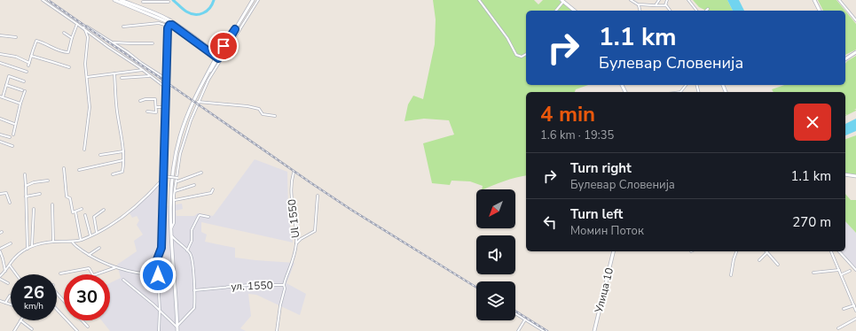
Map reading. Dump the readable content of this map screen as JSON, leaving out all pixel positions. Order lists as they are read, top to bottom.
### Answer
{
  "streets": {
    "street": ["Ul 1550", "ул. 1550", "Улица 10"]
  },
  "crossings": [
    ["Ul 1550", "ул. 1550"]
  ],
  "north": "bottom left",
  "page": {
    "turn": ["1.1 km", "Булевар Словенија"],
    "heading": ["4 min", "1.6 km · 19:35"],
    "list": [
      {
        "name": "Turn right",
        "note": "Булевар Словенија",
        "value": "1.1 km"
      },
      {
        "name": "Turn left",
        "note": "Момин Поток",
        "value": "270 m"
      }
    ],
    "speed": "26 km/h",
    "limit": "30"
  }
}
